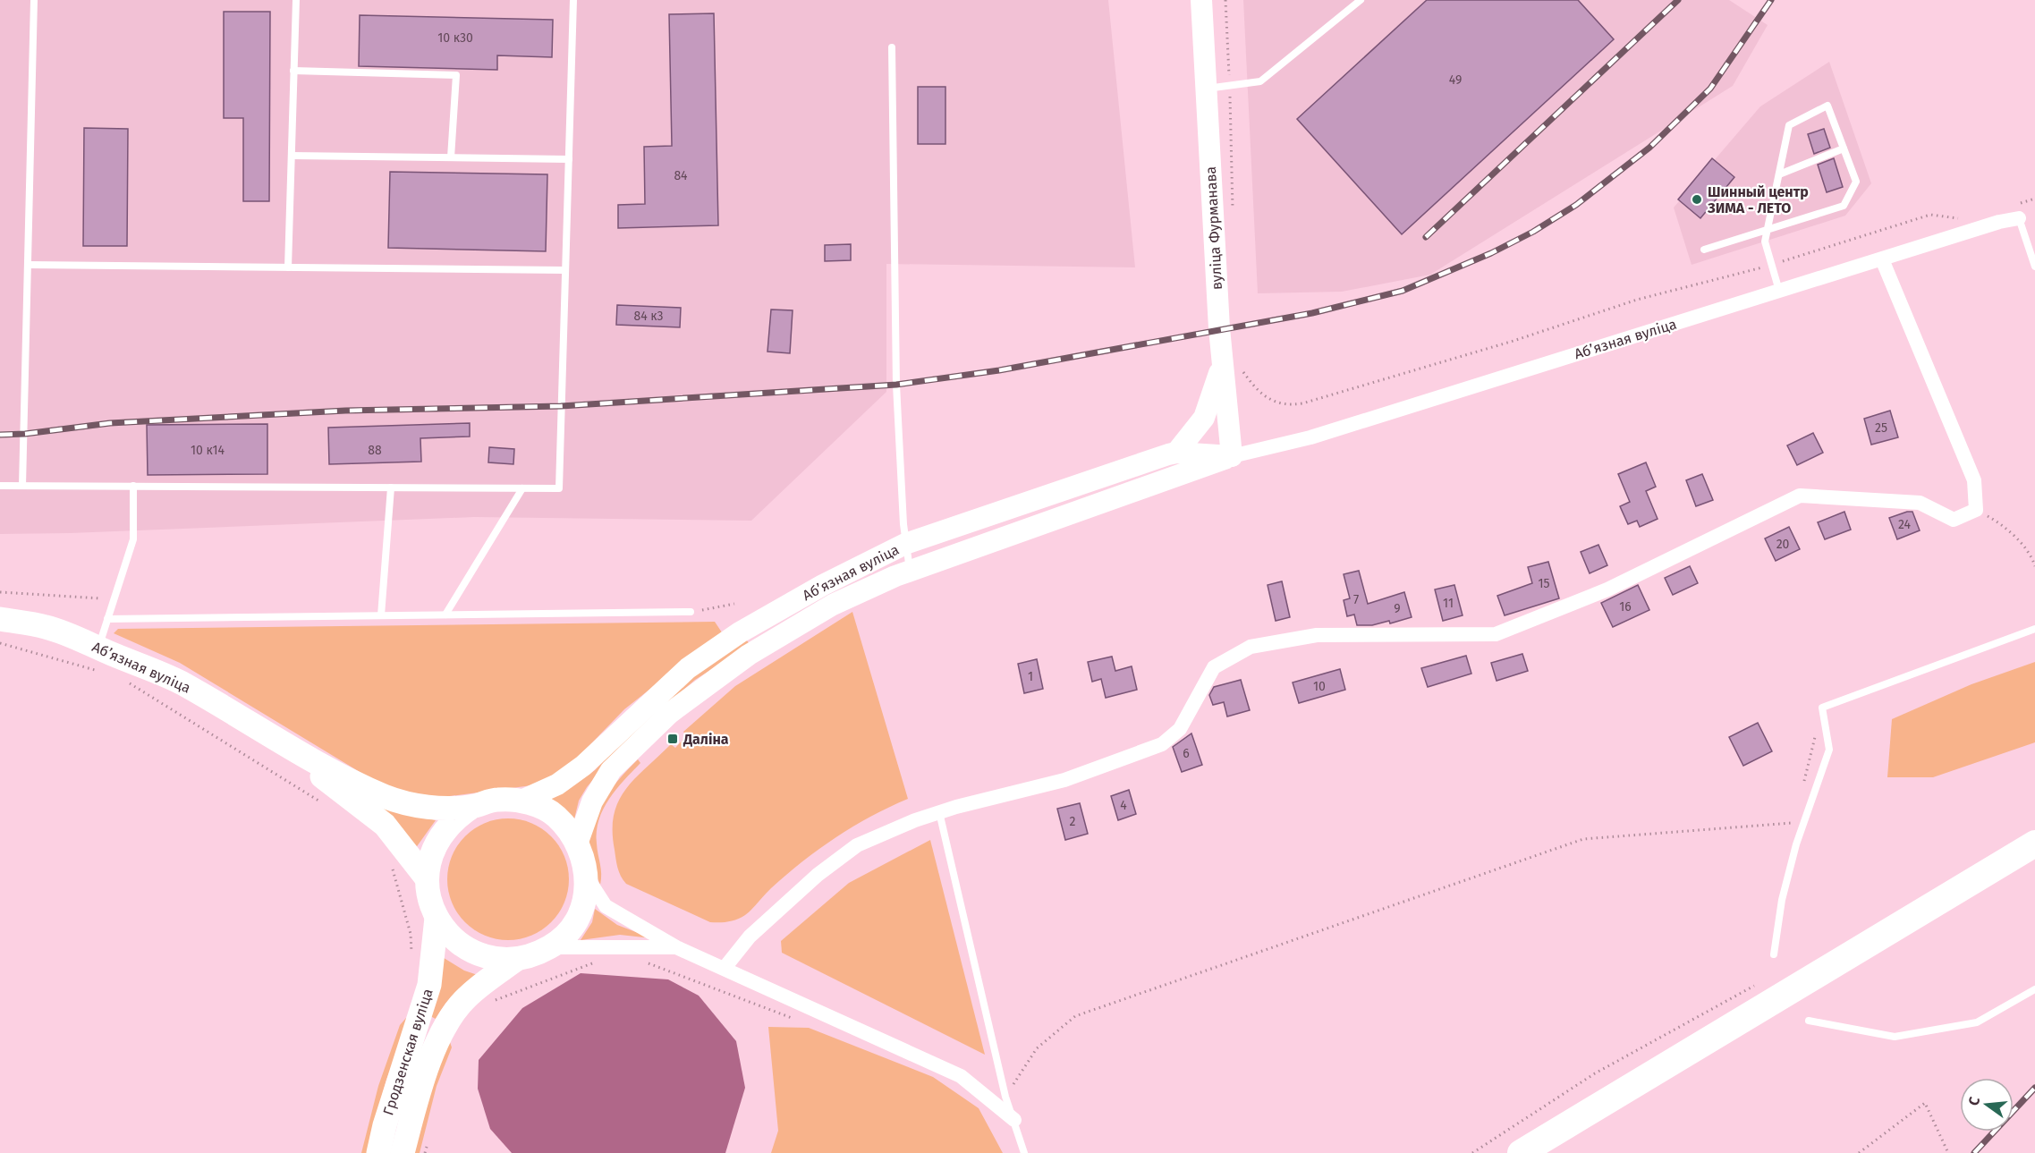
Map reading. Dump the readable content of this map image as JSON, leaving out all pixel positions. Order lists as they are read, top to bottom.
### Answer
{
  "streets": {
    "main road": ["Абʼязная вуліца", "Гродзенская вуліца"],
    "street": ["вуліца Фурманава"]
  },
  "crossings": [
    ["вуліца Фурманава", "Абʼязная вуліца"],
    ["Абʼязная вуліца", "Гродзенская вуліца"]
  ],
  "places": {
    "other": ["Шинный центр ЗИМА - ЛЕТО"],
    "transit": ["Даліна"]
  },
  "house_numbers": [
    "10 к30",
    "49",
    "84",
    "84 к3",
    "25",
    "10 к14",
    "88",
    "24",
    "20",
    "15",
    "7",
    "11",
    "16",
    "9",
    "1",
    "10",
    "6",
    "4",
    "2"
  ],
  "north": "left"
}
